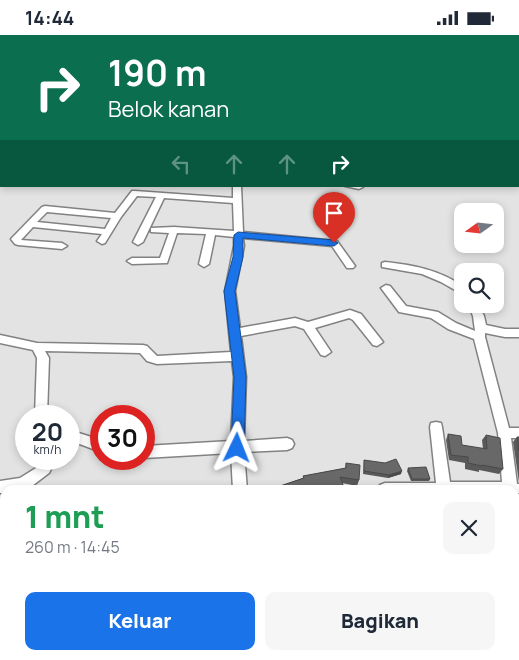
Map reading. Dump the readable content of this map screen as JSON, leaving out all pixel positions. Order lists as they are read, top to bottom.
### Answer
{
  "north": "left",
  "page": {
    "status": "14:44",
    "turn": ["190 m", "Belok kanan"],
    "speed": "20 km/h",
    "limit": "30",
    "heading": ["1 mnt", "260 m · 14:45"],
    "buttons": ["Keluar", "Bagikan"]
  }
}
